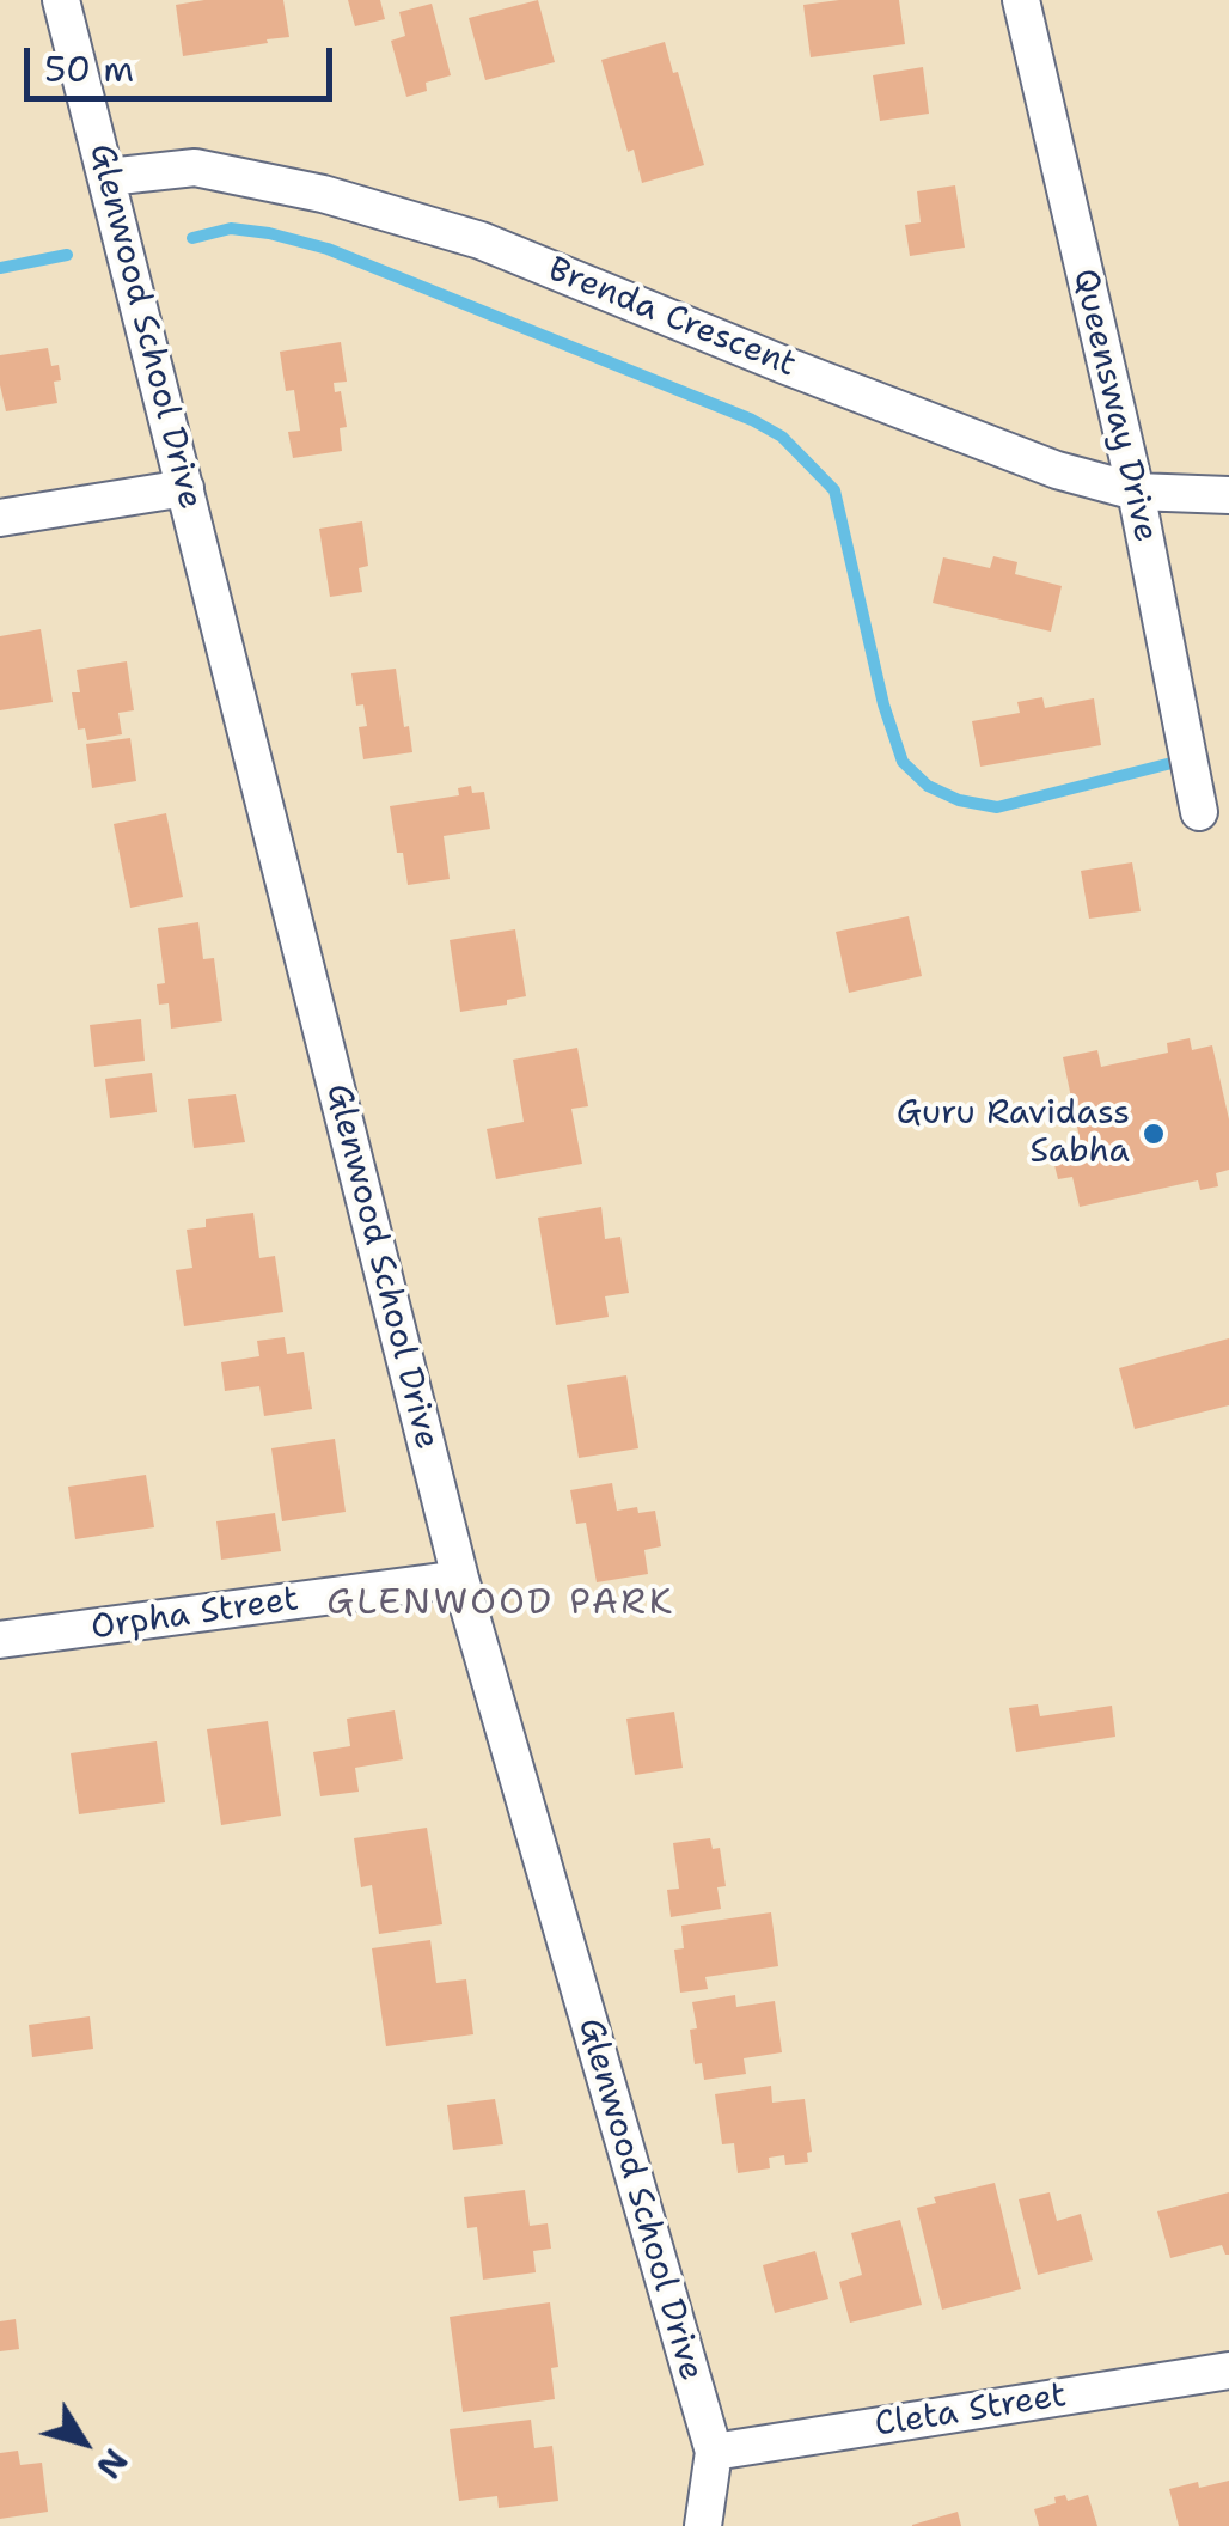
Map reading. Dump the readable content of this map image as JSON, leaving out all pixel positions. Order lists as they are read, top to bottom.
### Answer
{
  "streets": {
    "street": [
      "Brenda Crescent",
      "Glenwood School Drive",
      "Queensway Drive",
      "Orpha Street",
      "Cleta Street"
    ]
  },
  "crossings": [
    ["Brenda Crescent", "Glenwood School Drive"],
    ["Brenda Crescent", "Queensway Drive"],
    ["Glenwood School Drive", "Orpha Street"],
    ["Glenwood School Drive", "Cleta Street"]
  ],
  "districts": ["GLENWOOD PARK"],
  "places": ["Guru Ravidass Sabha"],
  "scale_bar": "50 m",
  "north": "bottom right"
}
